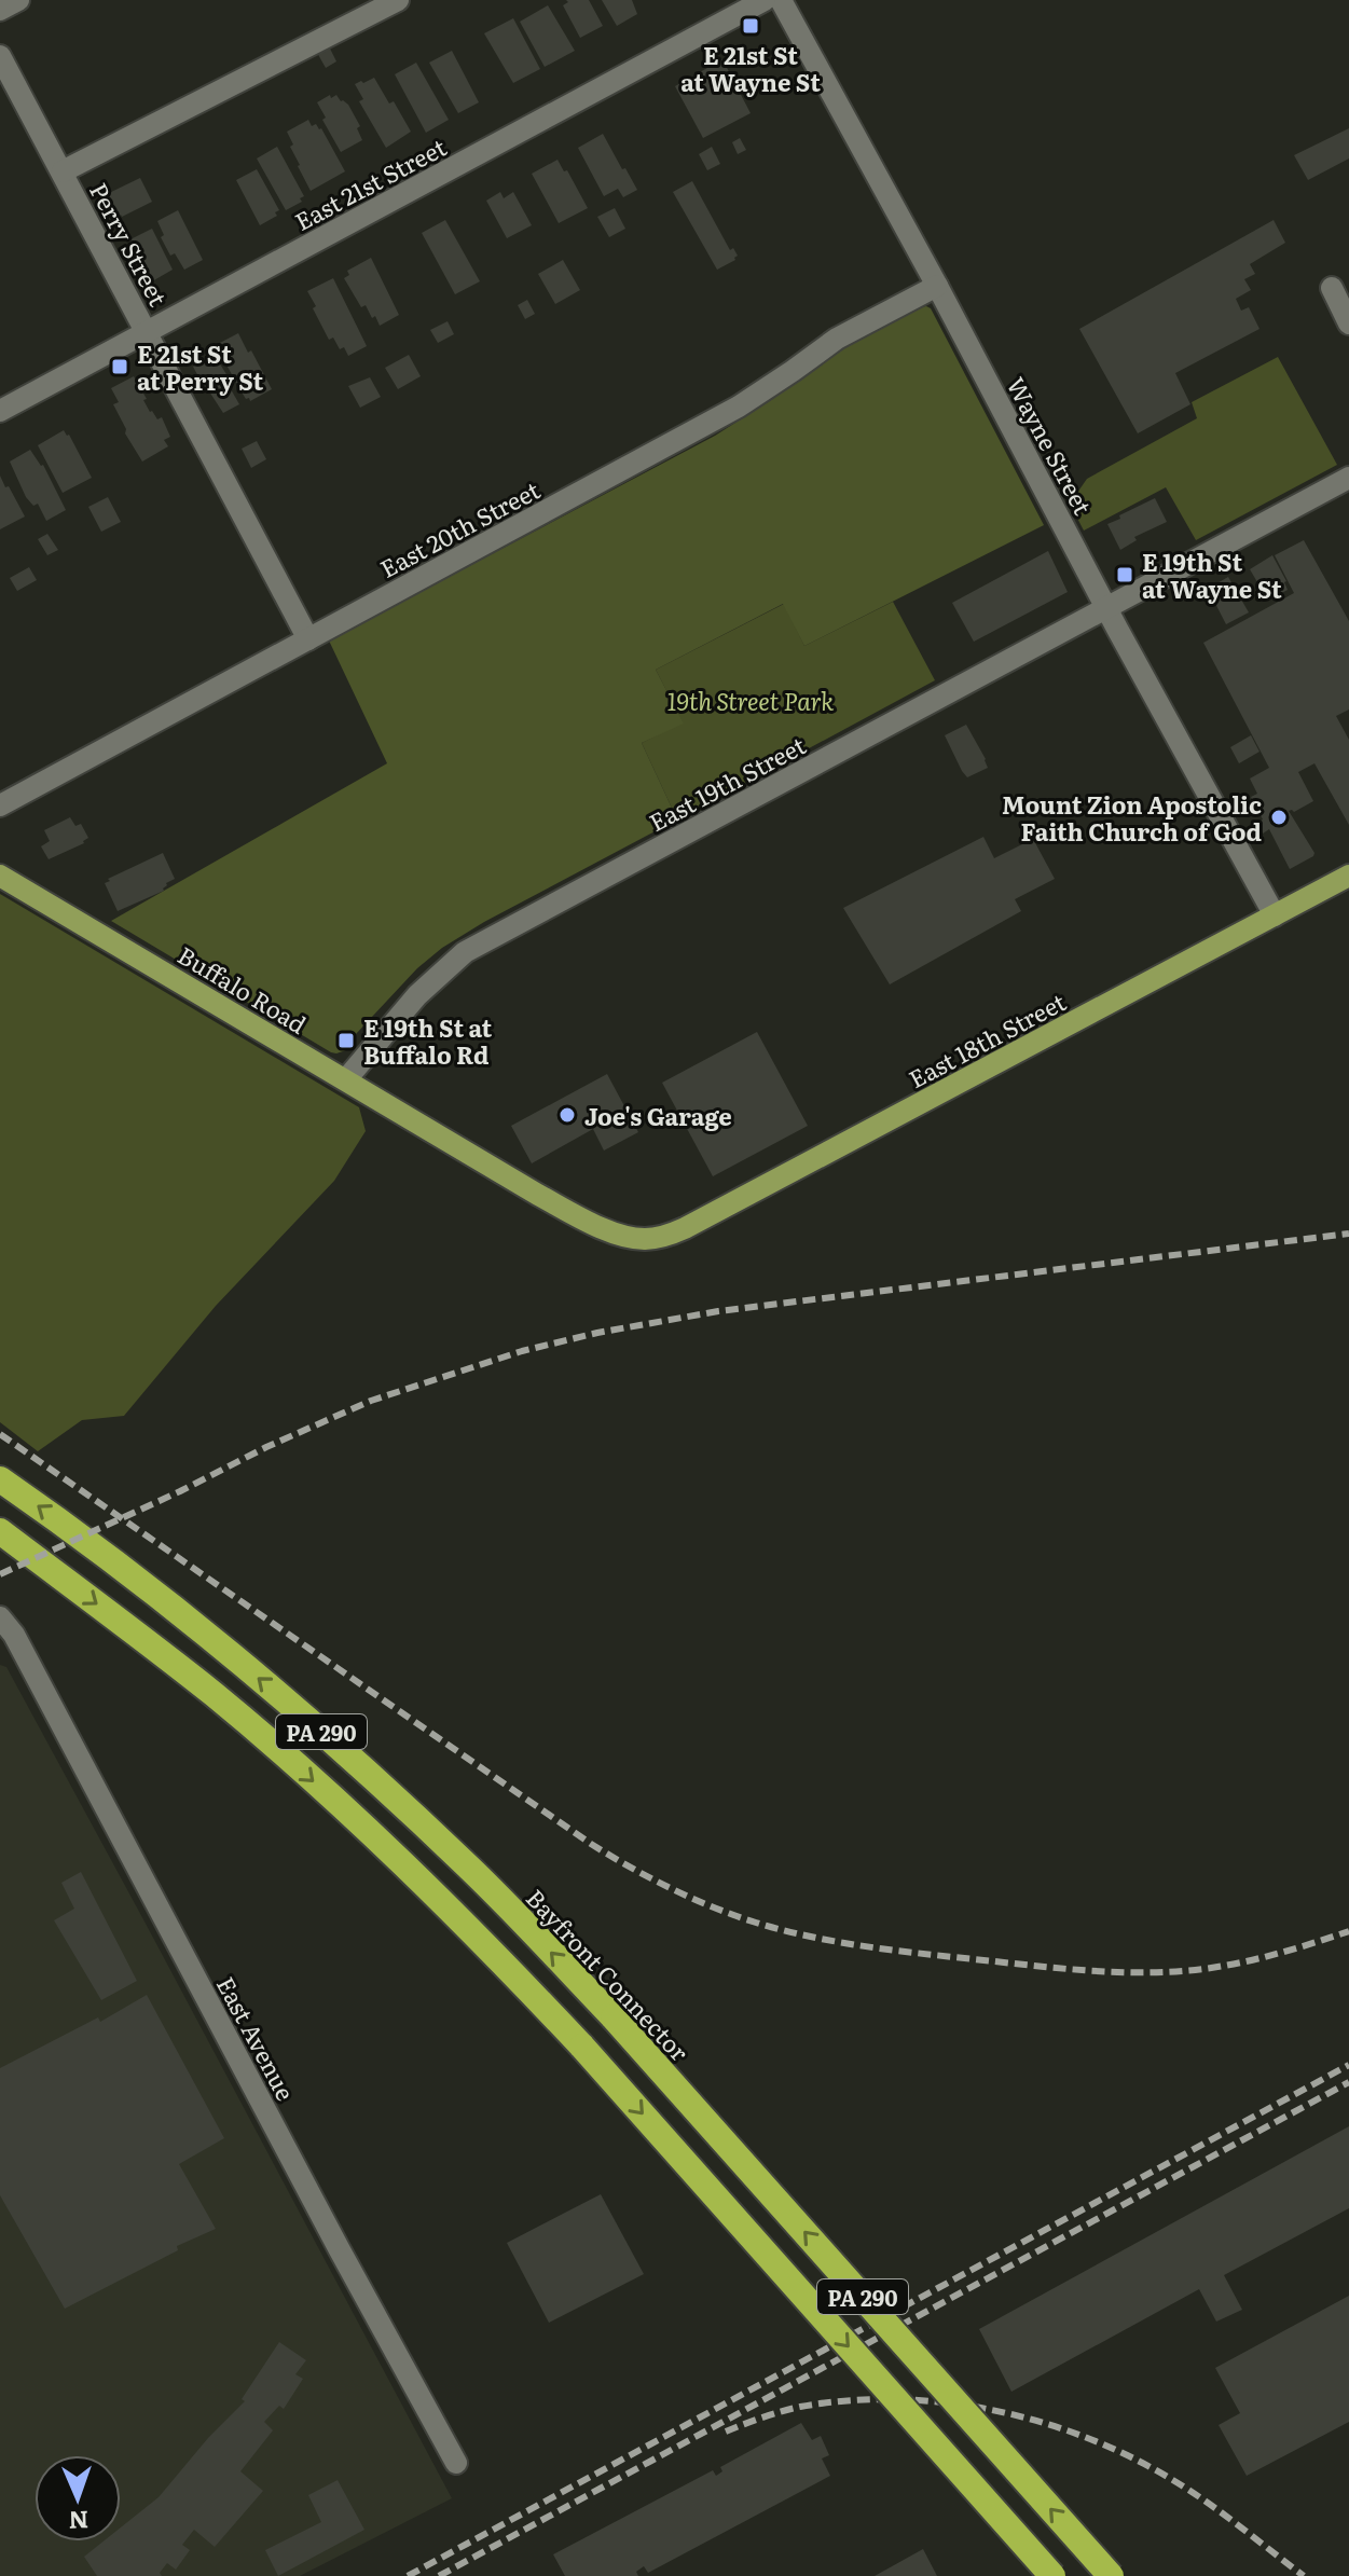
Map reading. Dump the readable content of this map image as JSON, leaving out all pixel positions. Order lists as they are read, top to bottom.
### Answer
{
  "streets": {
    "highway": ["PA 290", "Bayfront Connector"],
    "main road": ["Buffalo Road", "East 18th Street"],
    "street": [
      "East 21st Street",
      "Perry Street",
      "Wayne Street",
      "East 20th Street",
      "East 19th Street",
      "East Avenue"
    ]
  },
  "crossings": [
    ["East 21st Street", "Perry Street"],
    ["Perry Street", "East 20th Street"],
    ["Wayne Street", "East 20th Street"],
    ["Wayne Street", "East 19th Street"],
    ["Wayne Street", "East 18th Street"],
    ["East 19th Street", "Buffalo Road"],
    ["Buffalo Road", "East 18th Street"]
  ],
  "parks": ["19th Street Park"],
  "places": {
    "transit": [
      "E 21st St at Wayne St",
      "E 21st St at Perry St",
      "E 19th St at Wayne St",
      "E 19th St at Buffalo Rd"
    ],
    "other": ["Mount Zion Apostolic Faith Church of God", "Joe's Garage"]
  },
  "north": "bottom"
}
